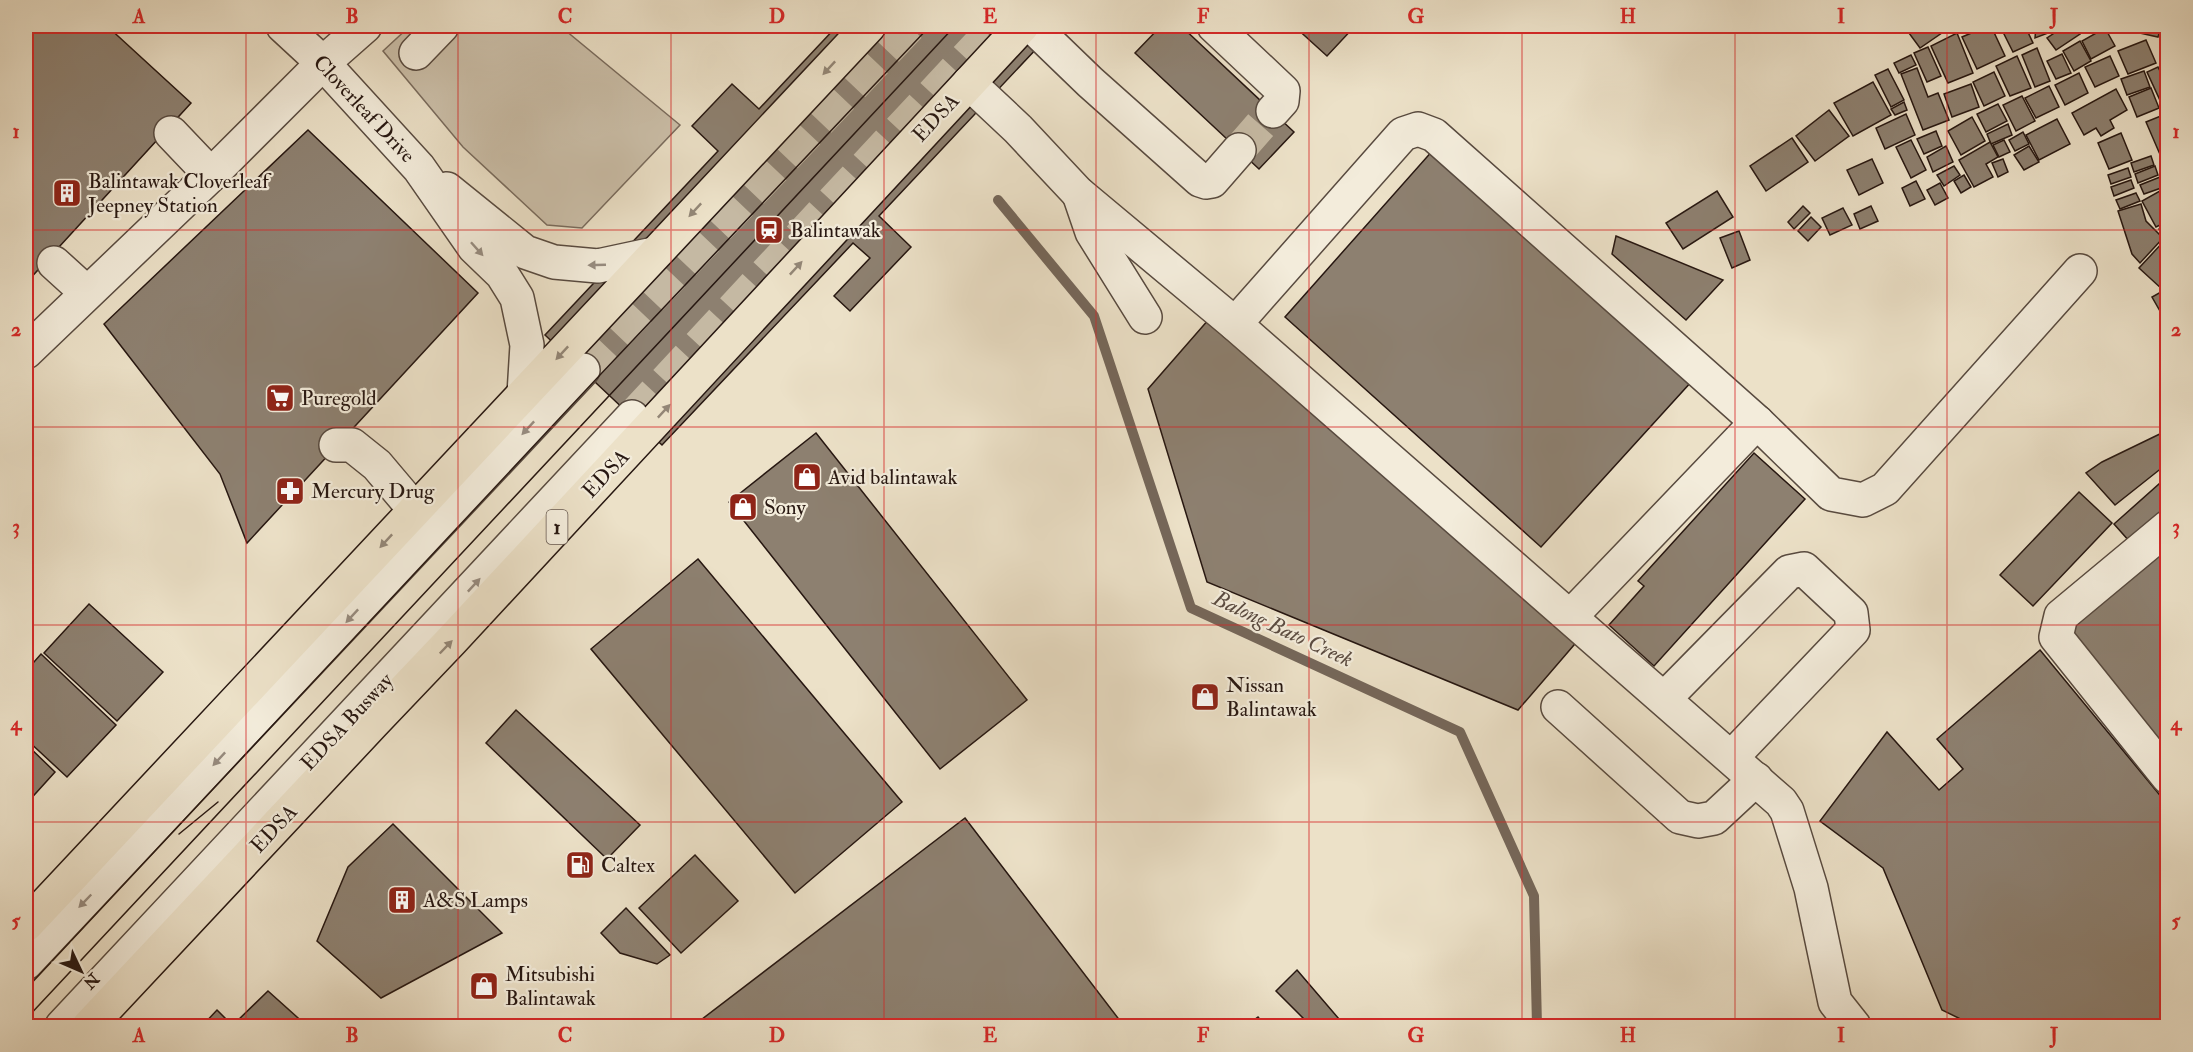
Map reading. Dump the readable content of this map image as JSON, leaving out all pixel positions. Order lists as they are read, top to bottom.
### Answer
{
  "streets": {
    "highway": ["EDSA", "1"],
    "street": ["Cloverleaf Drive", "EDSA Busway"]
  },
  "water": ["Balong Bato Creek"],
  "places": {
    "building": ["Balintawak Cloverleaf Jeepney Station", "A&S Lamps"],
    "station": ["Balintawak"],
    "supermarket": ["Puregold"],
    "shop": [
      "Avid balintawak",
      "Sony",
      "Nissan Balintawak",
      "Mitsubishi Balintawak"
    ],
    "pharmacy": ["Mercury Drug"],
    "fuel station": ["Caltex"]
  },
  "north": "bottom right",
  "grid": {
    "columns": [
      "A",
      "B",
      "C",
      "D",
      "E",
      "F",
      "G",
      "H",
      "I",
      "J"
    ],
    "rows": [
      "1",
      "2",
      "3",
      "4",
      "5"
    ]
  }
}
